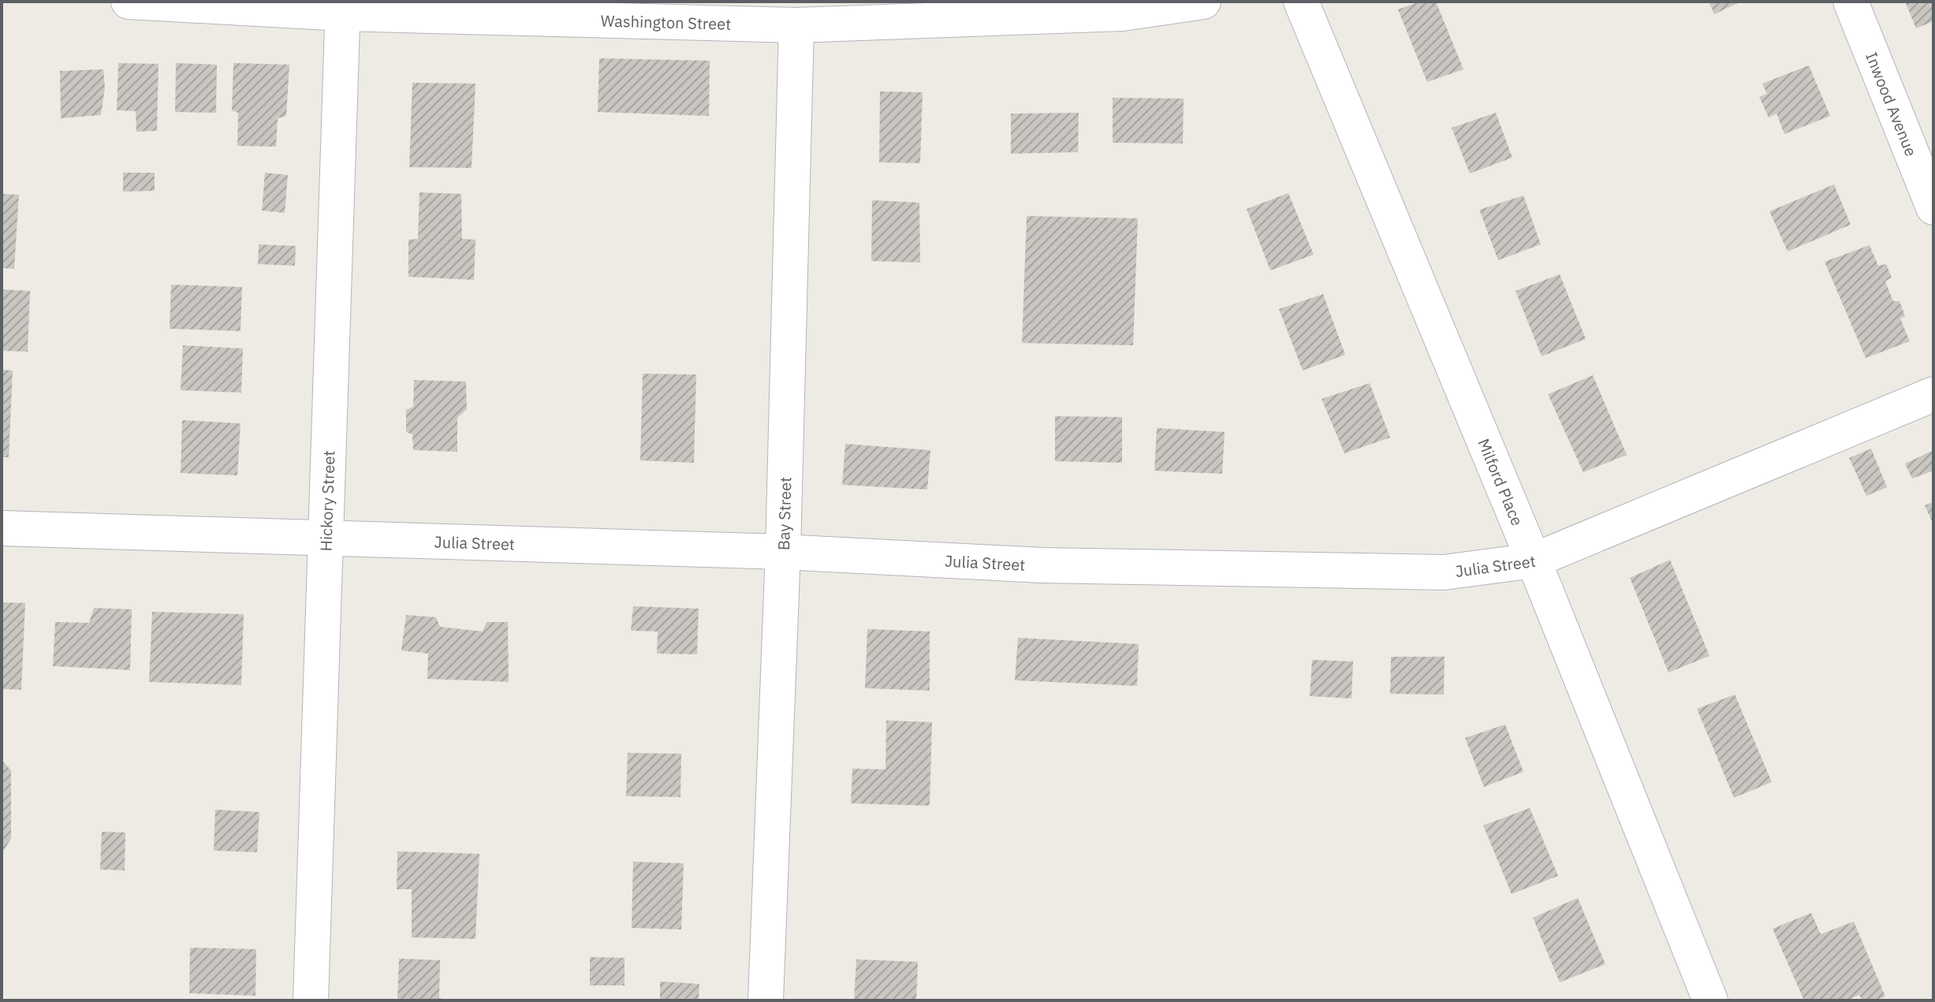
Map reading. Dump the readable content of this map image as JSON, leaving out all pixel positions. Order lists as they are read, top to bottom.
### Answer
{
  "streets": {
    "street": [
      "Washington Street",
      "Inwood Avenue",
      "Milford Place",
      "Hickory Street",
      "Bay Street",
      "Julia Street"
    ]
  },
  "crossings": [
    ["Washington Street", "Hickory Street"],
    ["Washington Street", "Bay Street"],
    ["Milford Place", "Julia Street"],
    ["Hickory Street", "Julia Street"],
    ["Bay Street", "Julia Street"]
  ]
}
